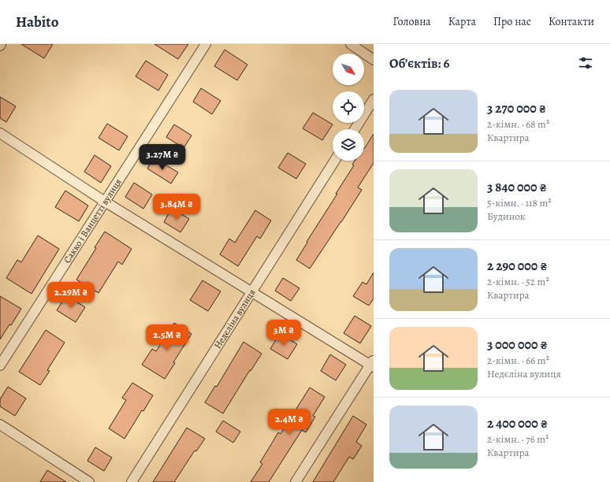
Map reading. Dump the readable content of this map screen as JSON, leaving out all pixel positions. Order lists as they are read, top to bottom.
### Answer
{
  "streets": {
    "street": ["Сакко і Ванцетті вулиця", "Недєліна вулиця"]
  },
  "north": "bottom right",
  "page": {
    "header": "Habito",
    "nav": [
      "Головна",
      "Карта",
      "Про нас",
      "Контакти"
    ],
    "heading": "Об’єктів: 6",
    "list": [
      {
        "name": "3 270 000 ₴",
        "note": "2-кімн. · 68 m² · Квартира"
      },
      {
        "name": "3 840 000 ₴",
        "note": "5-кімн. · 118 m² · Будинок"
      },
      {
        "name": "2 290 000 ₴",
        "note": "2-кімн. · 52 m² · Квартира"
      },
      {
        "name": "3 000 000 ₴",
        "note": "2-кімн. · 66 m² · Недєліна вулиця"
      },
      {
        "name": "2 400 000 ₴",
        "note": "2-кімн. · 76 m² · Квартира"
      }
    ],
    "price": [
      "3.27M ₴",
      "3.84M ₴",
      "2.29M ₴",
      "3M ₴",
      "2.5M ₴",
      "2.4M ₴"
    ]
  }
}
